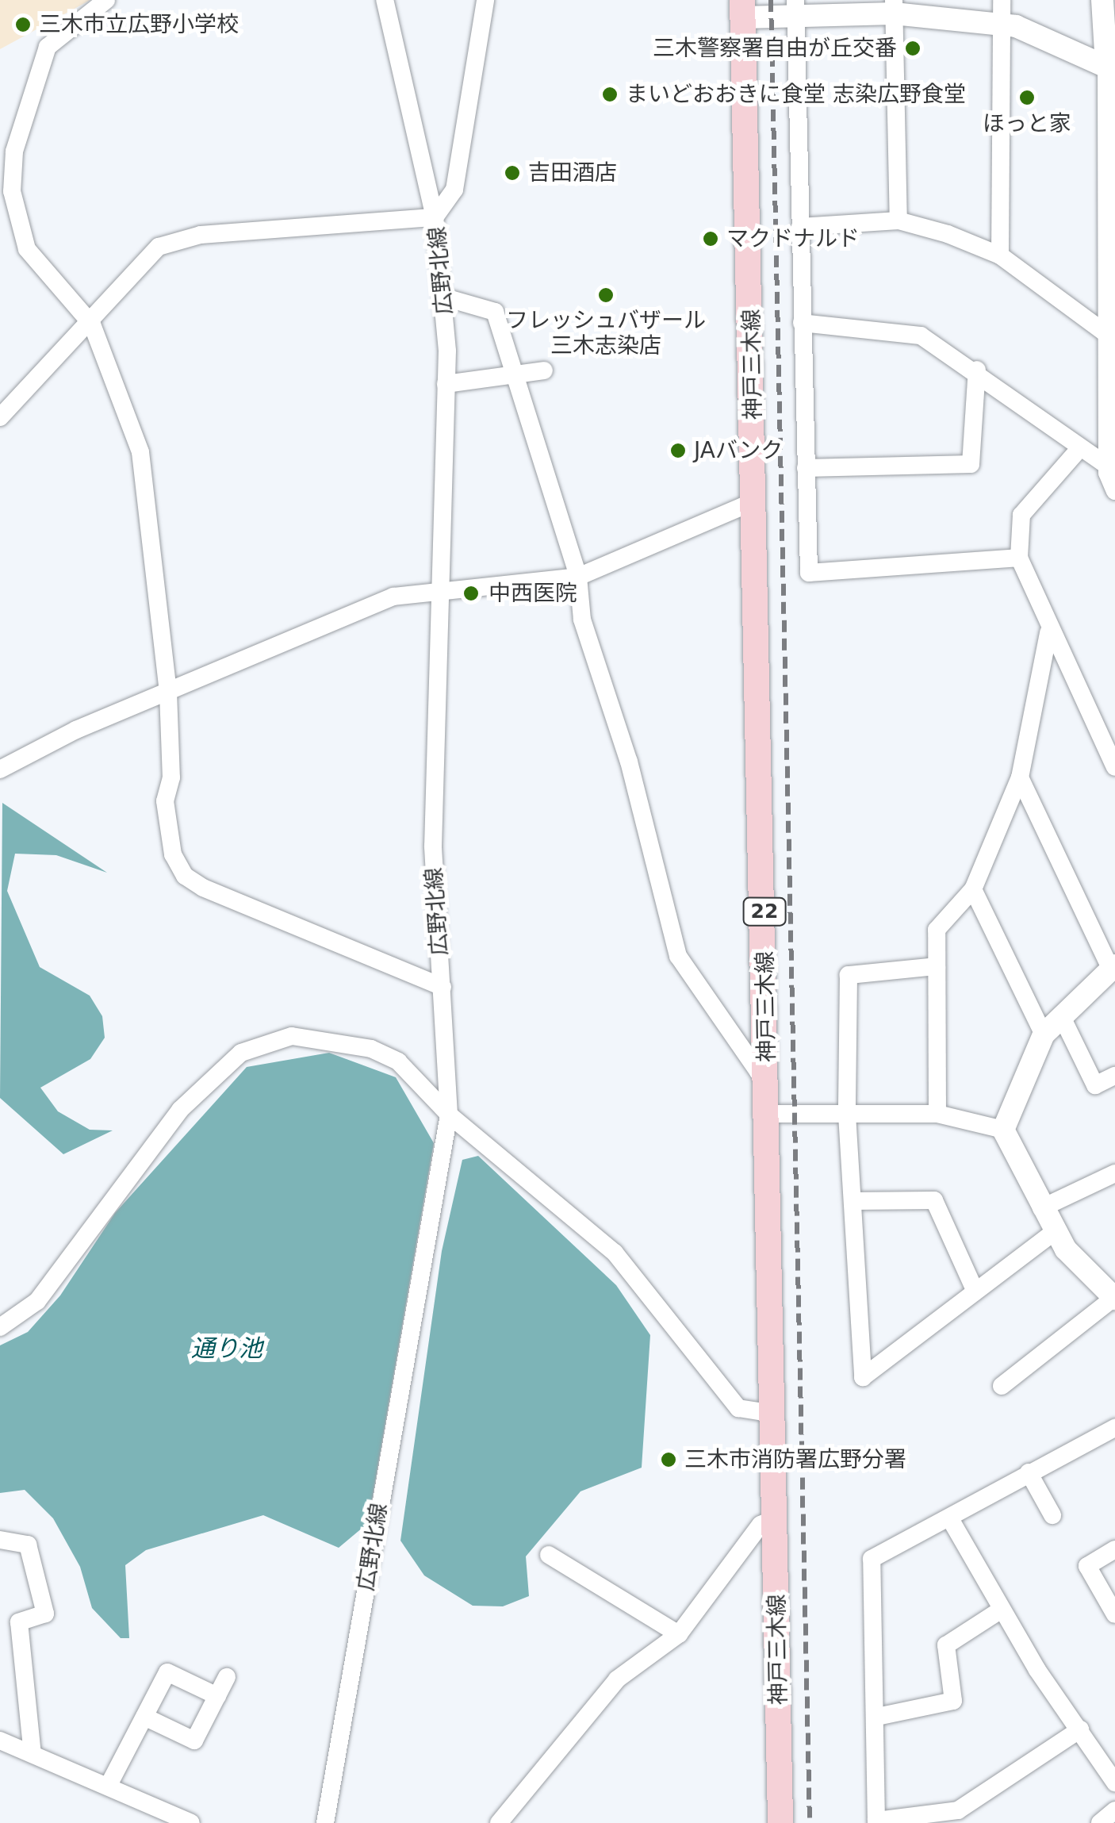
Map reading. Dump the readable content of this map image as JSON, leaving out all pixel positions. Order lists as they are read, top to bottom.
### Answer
{
  "streets": {
    "main road": ["神戸三木線", "22"],
    "street": ["広野北線"]
  },
  "water": ["通り池"],
  "places": [
    "三木市立広野小学校",
    "三木警察署自由が丘交番",
    "まいどおおきに食堂 志染広野食堂",
    "ほっと家",
    "吉田酒店",
    "マクドナルド",
    "フレッシュバザール 三木志染店",
    "JAバンク",
    "中西医院",
    "三木市消防署広野分署"
  ]
}
